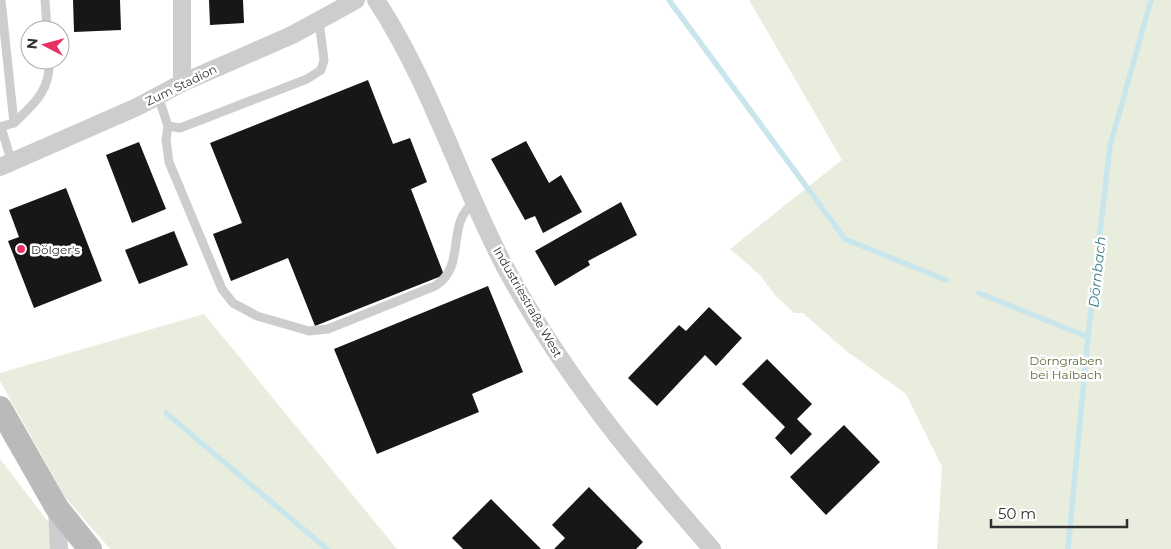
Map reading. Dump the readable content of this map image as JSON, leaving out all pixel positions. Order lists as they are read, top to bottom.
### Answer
{
  "streets": {
    "street": ["Zum Stadion", "Industriestraße West"]
  },
  "water": ["Dörnbach"],
  "parks": ["Dörngraben bei Haibach"],
  "places": ["Dölger's"],
  "scale_bar": "50 m",
  "north": "left"
}
